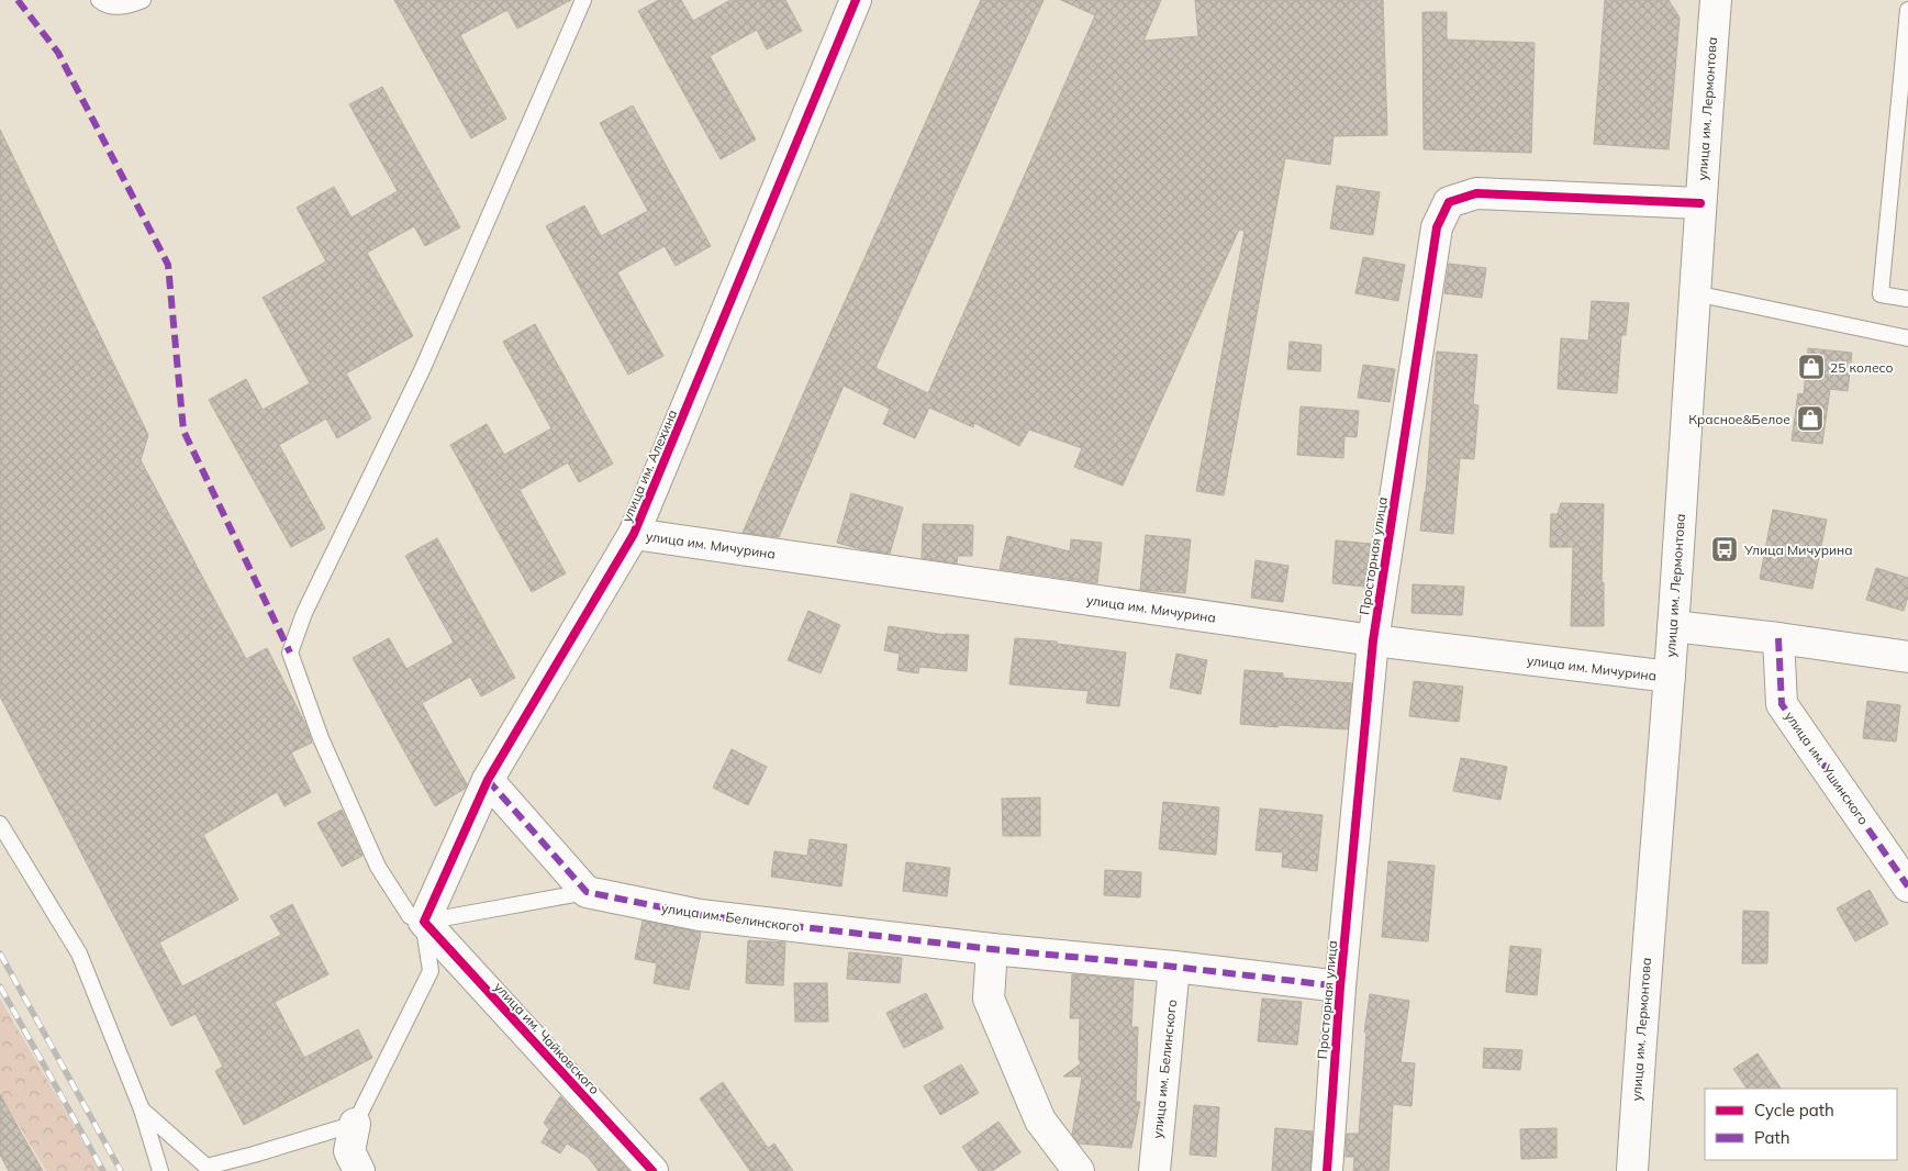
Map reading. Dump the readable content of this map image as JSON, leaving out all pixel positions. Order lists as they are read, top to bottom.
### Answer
{
  "streets": {
    "main road": [
      "улица им. Лермонтова",
      "улица им. Алехина",
      "улица им. Мичурина",
      "Просторная улица",
      "улица им. Ушинского",
      "улица им. Белинского",
      "улица им. Чайковского"
    ]
  },
  "crossings": [
    ["улица им. Лермонтова", "улица им. Мичурина"],
    ["улица им. Лермонтова", "Просторная улица"],
    ["улица им. Алехина", "улица им. Мичурина"],
    ["улица им. Алехина", "улица им. Чайковского"],
    ["улица им. Мичурина", "Просторная улица"],
    ["Просторная улица", "улица им. Белинского"]
  ],
  "places": {
    "shop": ["25 колесо", "Красное&Белое"],
    "bus stop": ["Улица Мичурина"]
  },
  "legend": ["Cycle path", "Path"]
}
